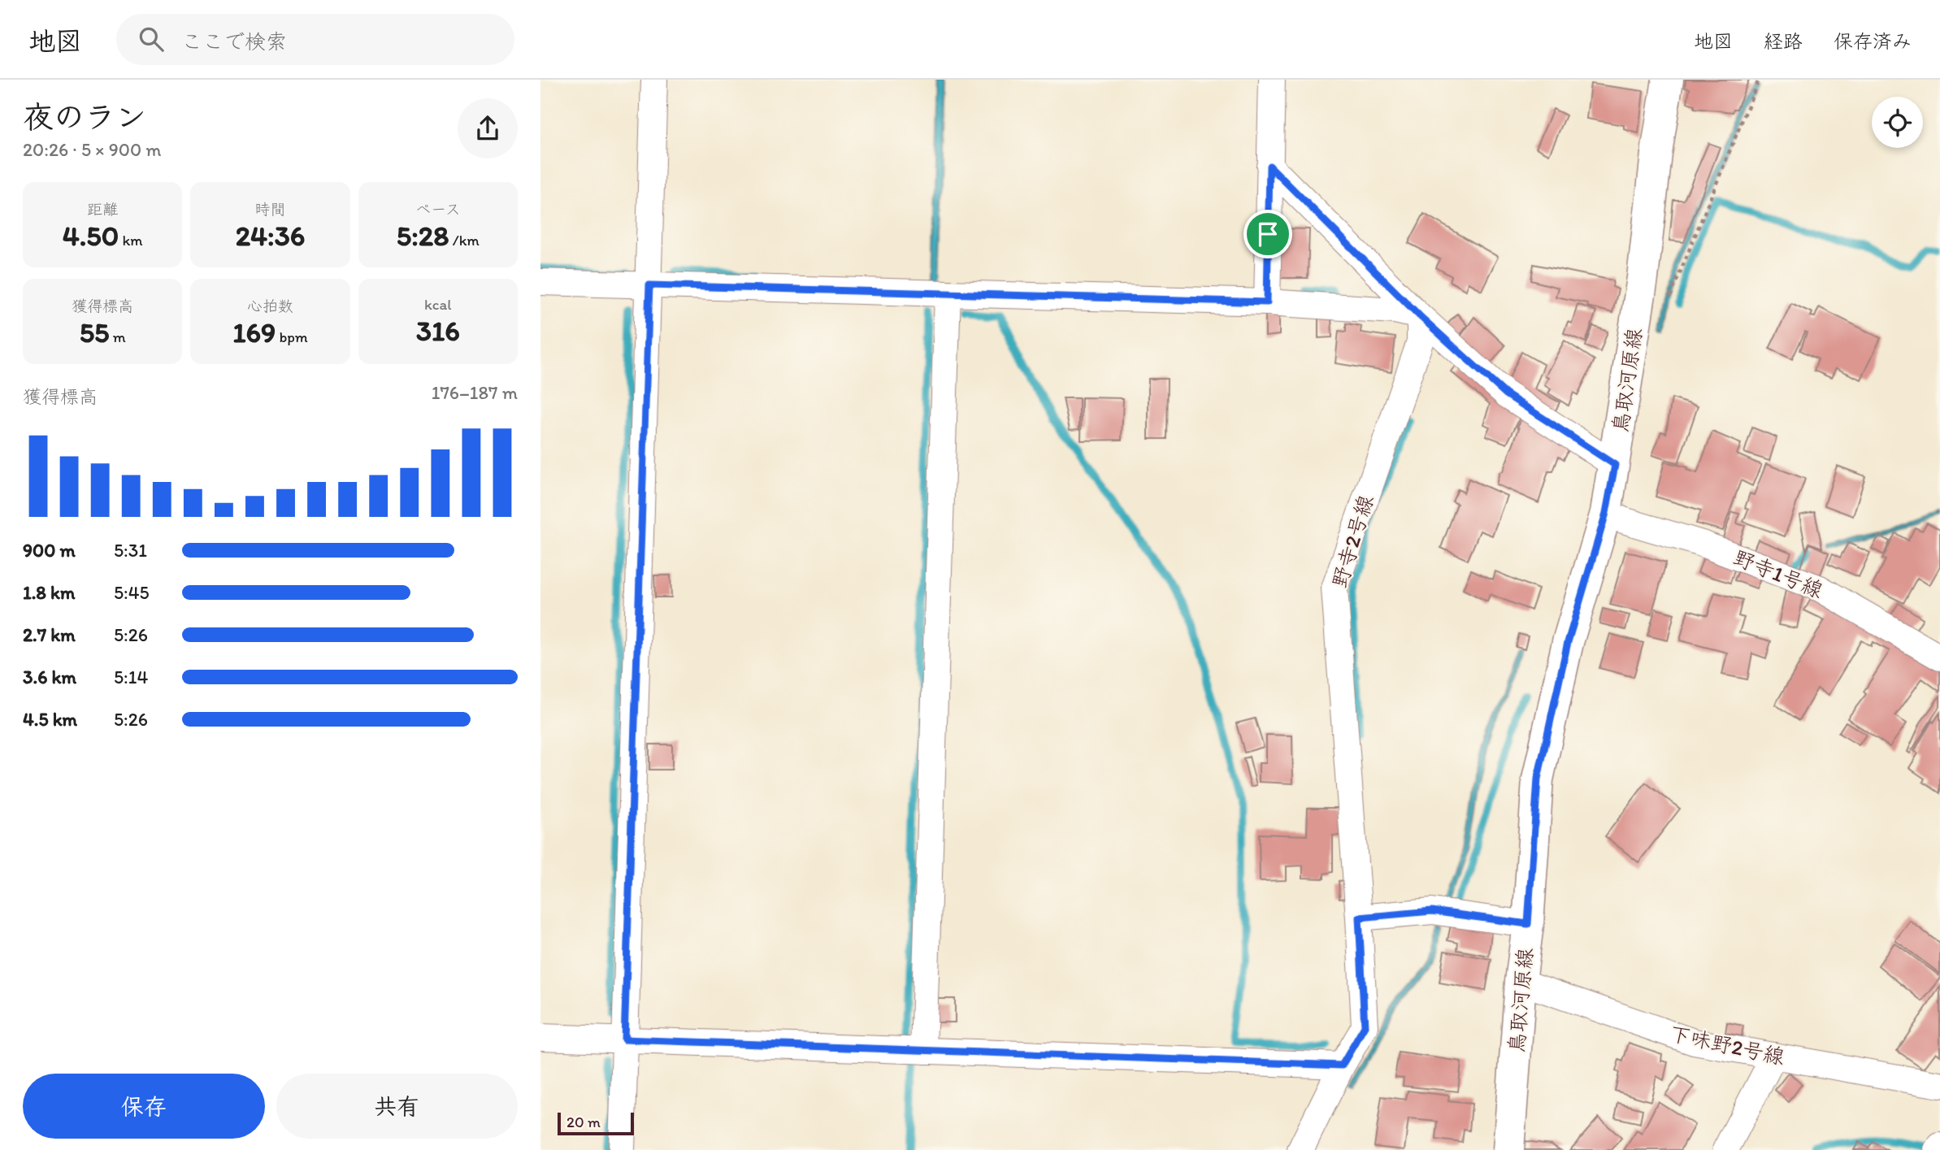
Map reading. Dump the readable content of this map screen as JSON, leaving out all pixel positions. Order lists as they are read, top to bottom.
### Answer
{
  "streets": {
    "main road": ["鳥取河原線"],
    "street": ["野寺2号線", "野寺1号線", "下味野2号線"]
  },
  "crossings": [
    ["鳥取河原線", "野寺1号線"],
    ["鳥取河原線", "下味野2号線"]
  ],
  "scale_bar": "20 m",
  "page": {
    "header": "地図",
    "search": "ここで検索",
    "nav": ["地図", "経路", "保存済み"],
    "heading": ["夜のラン", "20:26 · 5 × 900 m"],
    "stats": [
      ["距離", "4.50 km"],
      ["時間", "24:36"],
      ["ペース", "5:28 /km"],
      ["獲得標高", "55 m"],
      ["心拍数", "169 bpm"],
      ["kcal", "316"]
    ],
    "chart": ["獲得標高", "176–187 m"],
    "list": [
      {
        "name": "900 m",
        "note": "5:31"
      },
      {
        "name": "1.8 km",
        "note": "5:45"
      },
      {
        "name": "2.7 km",
        "note": "5:26"
      },
      {
        "name": "3.6 km",
        "note": "5:14"
      },
      {
        "name": "4.5 km",
        "note": "5:26"
      }
    ],
    "buttons": ["保存", "共有"],
    "scale": "20 m"
  }
}
